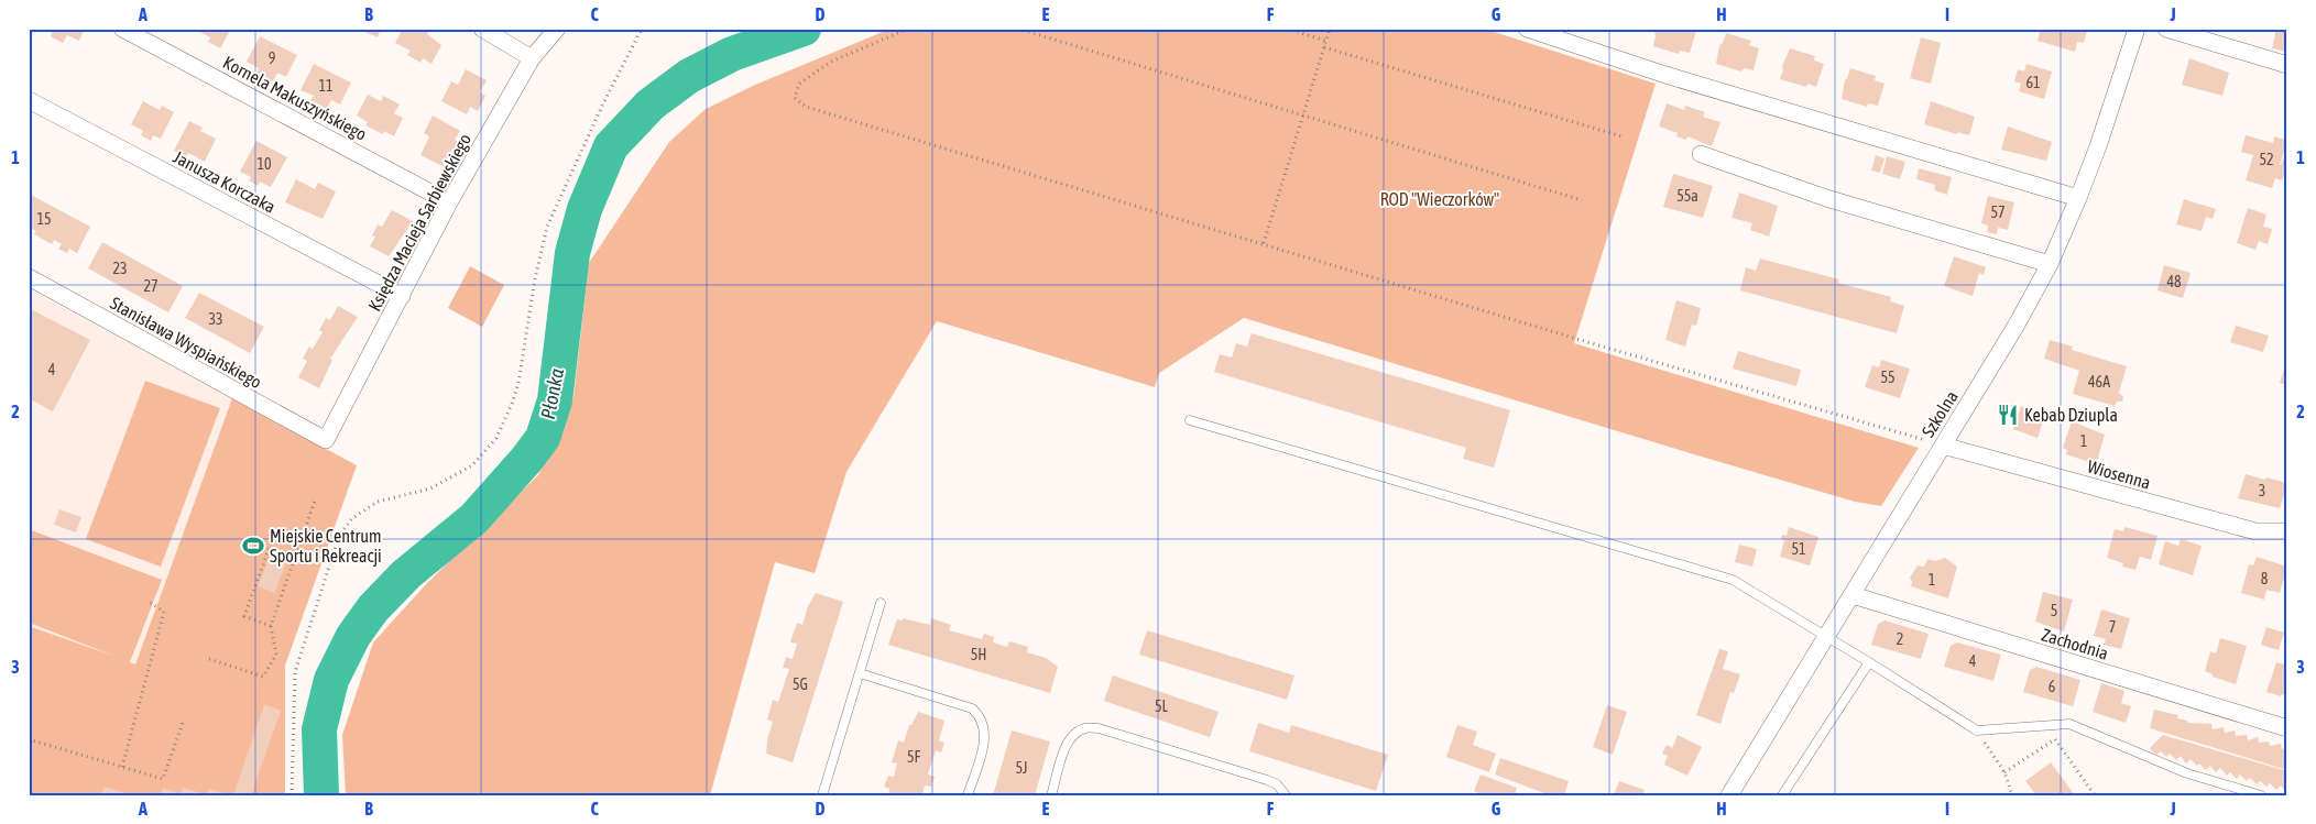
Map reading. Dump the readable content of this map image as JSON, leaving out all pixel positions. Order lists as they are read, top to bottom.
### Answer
{
  "streets": {
    "street": [
      "Kornela Makuszyńskiego",
      "Janusza Korczaka",
      "Księdza Macieja Sarbiewskiego",
      "Stanisława Wyspiańskiego",
      "Szkolna",
      "Wiosenna",
      "Zachodnia"
    ]
  },
  "crossings": [
    ["Kornela Makuszyńskiego", "Księdza Macieja Sarbiewskiego"],
    ["Janusza Korczaka", "Księdza Macieja Sarbiewskiego"],
    ["Księdza Macieja Sarbiewskiego", "Stanisława Wyspiańskiego"],
    ["Szkolna", "Wiosenna"],
    ["Szkolna", "Zachodnia"]
  ],
  "water": ["Płonka"],
  "parks": ["ROD \"Wieczorków\""],
  "places": {
    "restaurant": ["Kebab Dziupla"],
    "sports": ["Miejskie Centrum Sportu i Rekreacji"]
  },
  "house_numbers": [
    "9",
    "61",
    "11",
    "52",
    "10",
    "55a",
    "57",
    "15",
    "23",
    "48",
    "27",
    "33",
    "4",
    "55",
    "46A",
    "1",
    "3",
    "51",
    "8",
    "1",
    "5",
    "7",
    "2",
    "5H",
    "4",
    "5G",
    "6",
    "5L",
    "5F",
    "5J"
  ],
  "grid": {
    "columns": [
      "A",
      "B",
      "C",
      "D",
      "E",
      "F",
      "G",
      "H",
      "I",
      "J"
    ],
    "rows": ["1", "2", "3"]
  }
}
